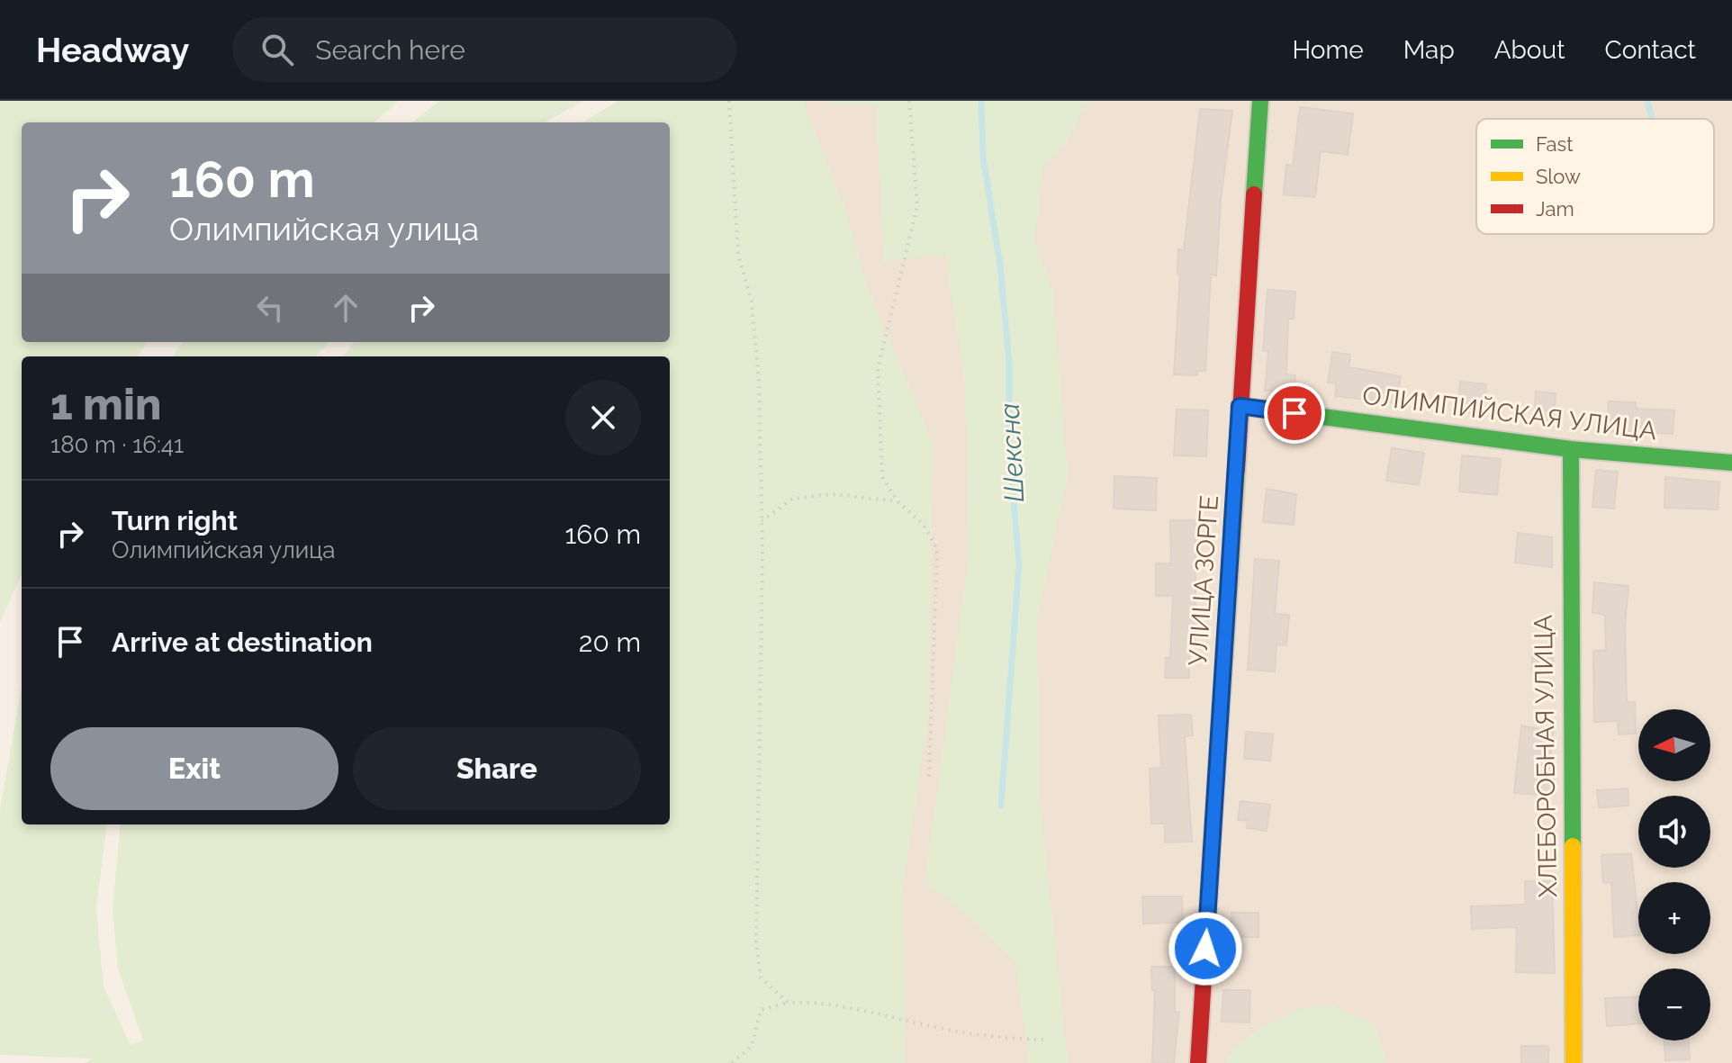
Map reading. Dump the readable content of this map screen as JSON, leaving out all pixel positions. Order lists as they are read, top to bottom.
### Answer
{
  "streets": {
    "street": ["ОЛИМПИЙСКАЯ УЛИЦА", "УЛИЦА ЗОРГЕ", "ХЛЕБОРОБНАЯ УЛИЦА"]
  },
  "crossings": [
    ["ОЛИМПИЙСКАЯ УЛИЦА", "УЛИЦА ЗОРГЕ"],
    ["ОЛИМПИЙСКАЯ УЛИЦА", "ХЛЕБОРОБНАЯ УЛИЦА"]
  ],
  "water": ["Шексна"],
  "legend": ["Fast", "Slow", "Jam"],
  "north": "left",
  "page": {
    "header": "Headway",
    "search": "Search here",
    "nav": [
      "Home",
      "Map",
      "About",
      "Contact"
    ],
    "turn": ["160 m", "Олимпийская улица"],
    "heading": ["1 min", "180 m · 16:41"],
    "list": [
      {
        "name": "Turn right",
        "note": "Олимпийская улица",
        "value": "160 m"
      },
      {
        "name": "Arrive at destination",
        "value": "20 m"
      }
    ],
    "map_buttons": ["+", "−"],
    "buttons": ["Exit", "Share"]
  }
}
